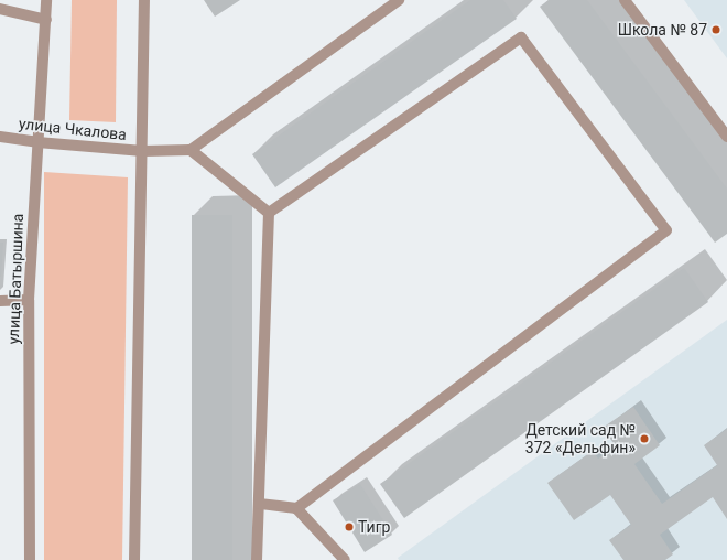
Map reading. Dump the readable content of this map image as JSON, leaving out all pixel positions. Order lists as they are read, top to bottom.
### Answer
{
  "streets": {
    "street": ["улица Чкалова", "улица Батыршина"]
  },
  "crossings": [
    ["улица Чкалова", "улица Батыршина"]
  ],
  "places": ["Школа № 87", "Детский сад № 372 «Дельфин»", "Тигр"]
}
